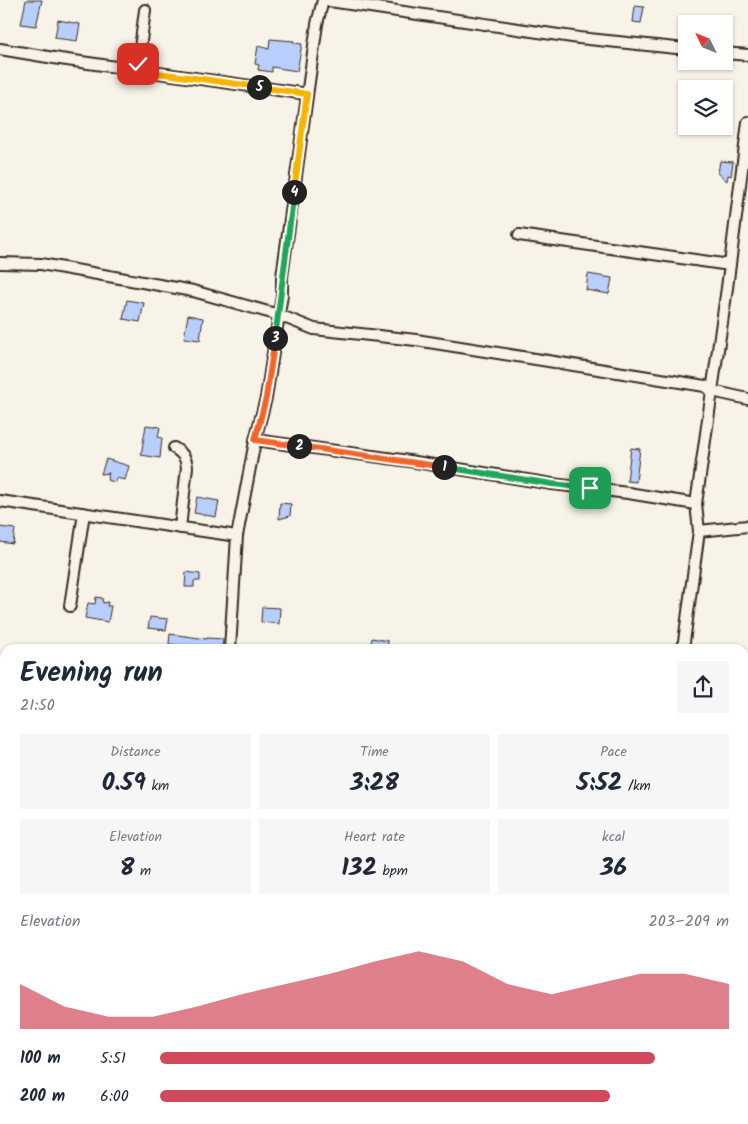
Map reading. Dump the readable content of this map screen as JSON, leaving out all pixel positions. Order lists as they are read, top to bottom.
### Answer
{
  "north": "top left",
  "page": {
    "pins": [
      "5",
      "4",
      "3",
      "2",
      "1"
    ],
    "heading": ["Evening run", "21:50"],
    "stats": [
      ["Distance", "0.59 km"],
      ["Time", "3:28"],
      ["Pace", "5:52 /km"],
      ["Elevation", "8 m"],
      ["Heart rate", "132 bpm"],
      ["kcal", "36"]
    ],
    "chart": ["Elevation", "203–209 m"],
    "list": [
      {
        "name": "100 m",
        "note": "5:51"
      },
      {
        "name": "200 m",
        "note": "6:00"
      }
    ]
  }
}
